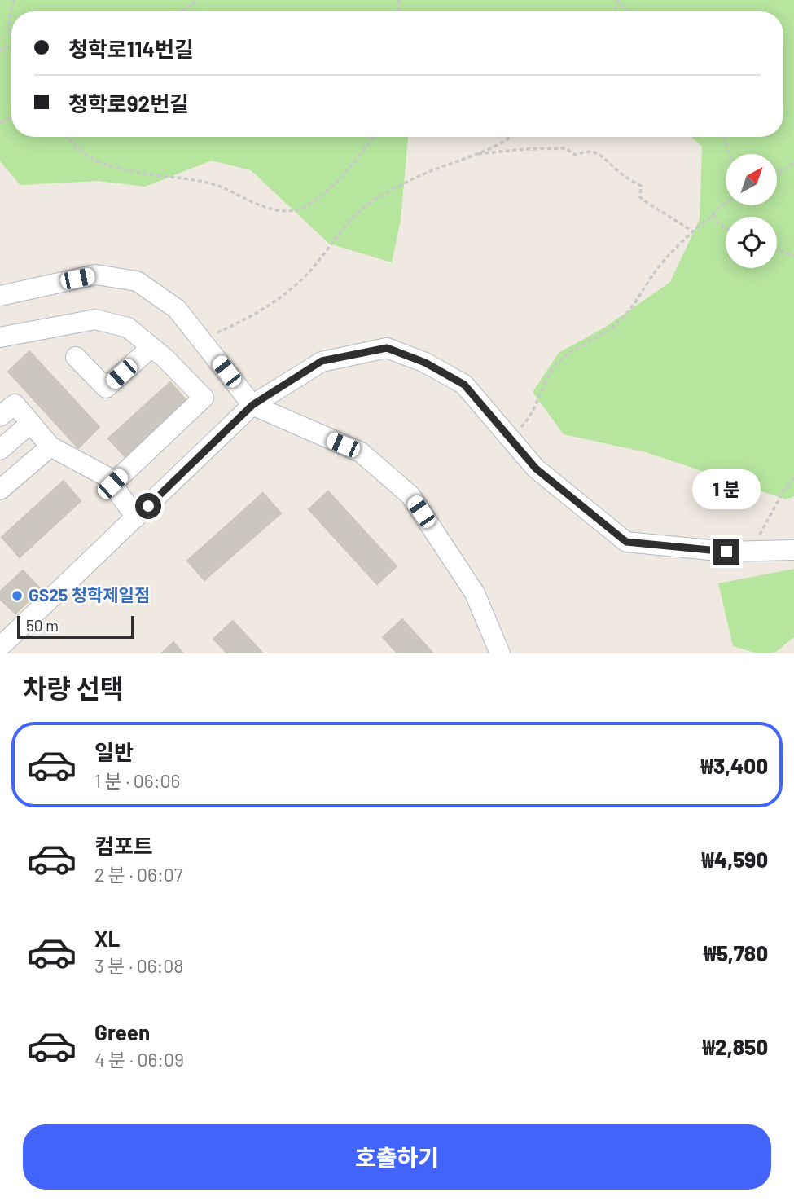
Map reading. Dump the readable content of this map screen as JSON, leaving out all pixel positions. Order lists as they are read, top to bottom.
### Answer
{
  "places": ["GS25 청학제일점"],
  "scale_bar": "50 m",
  "north": "top right",
  "page": {
    "banner": ["청학로114번길", "청학로92번길"],
    "bubble": "1 분",
    "scale": "50 m",
    "heading": "차량 선택",
    "list": [
      {
        "name": "일반",
        "note": "1 분 · 06:06",
        "value": "₩3,400"
      },
      {
        "name": "컴포트",
        "note": "2 분 · 06:07",
        "value": "₩4,590"
      },
      {
        "name": "XL",
        "note": "3 분 · 06:08",
        "value": "₩5,780"
      },
      {
        "name": "Green",
        "note": "4 분 · 06:09",
        "value": "₩2,850"
      }
    ],
    "buttons": "호출하기"
  }
}
